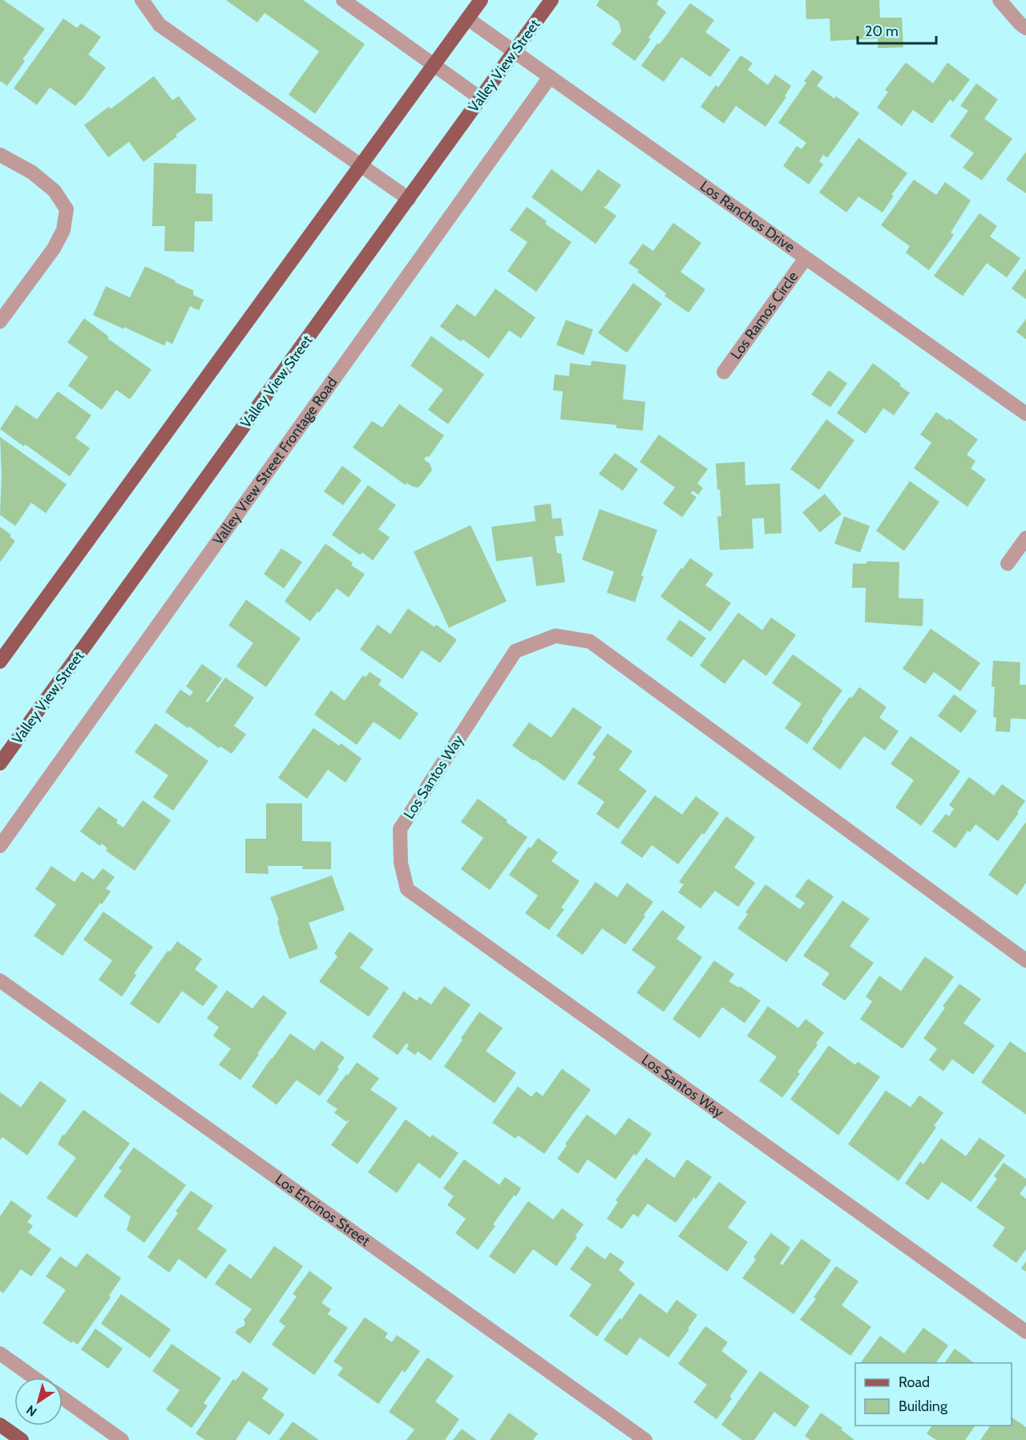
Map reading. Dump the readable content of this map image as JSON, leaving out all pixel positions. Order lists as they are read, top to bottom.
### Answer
{
  "streets": {
    "main road": ["Valley View Street"],
    "street": [
      "Los Ranchos Drive",
      "Los Ramos Circle",
      "Valley View Street Frontage Road",
      "Los Santos Way",
      "Los Encinos Street"
    ]
  },
  "crossings": [
    ["Valley View Street", "Los Ranchos Drive"],
    ["Los Ranchos Drive", "Los Ramos Circle"],
    ["Los Ranchos Drive", "Valley View Street Frontage Road"]
  ],
  "legend": ["Road", "Building"],
  "scale_bar": "20 m",
  "north": "bottom left"
}
